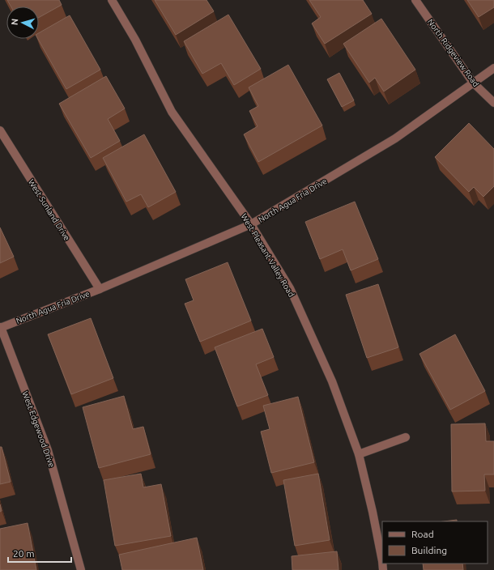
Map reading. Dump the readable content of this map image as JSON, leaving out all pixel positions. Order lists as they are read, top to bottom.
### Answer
{
  "streets": {
    "street": [
      "North Ridgeview Road",
      "North Agua Fria Drive",
      "West Sunland Drive",
      "West Pleasant Valley Road",
      "West Edgewood Drive"
    ]
  },
  "crossings": [
    ["North Ridgeview Road", "North Agua Fria Drive"],
    ["North Agua Fria Drive", "West Sunland Drive"],
    ["North Agua Fria Drive", "West Pleasant Valley Road"],
    ["North Agua Fria Drive", "West Edgewood Drive"]
  ],
  "legend": ["Road", "Building"],
  "scale_bar": "20 m",
  "north": "left"
}
